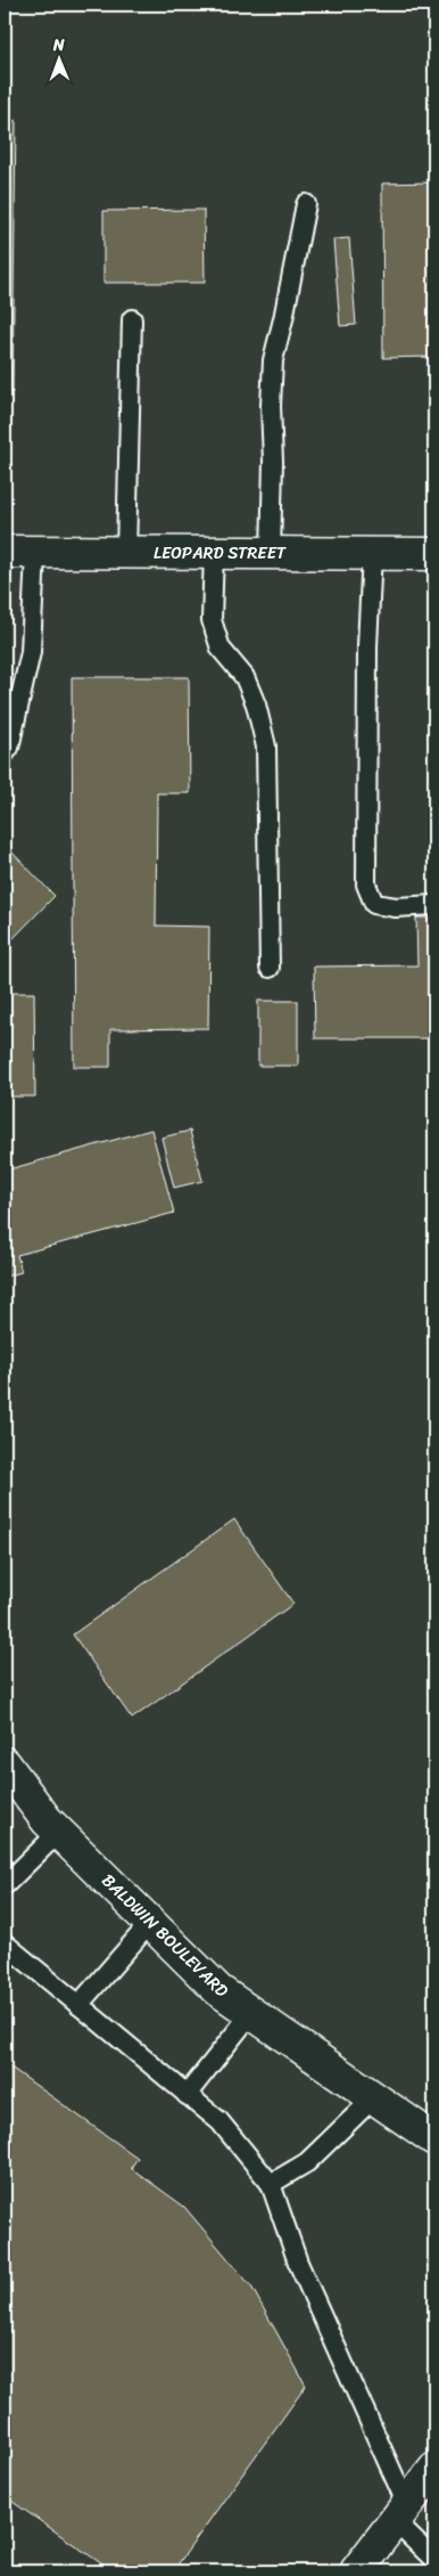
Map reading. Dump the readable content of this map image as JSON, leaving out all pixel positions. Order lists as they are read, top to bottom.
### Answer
{
  "streets": {
    "main road": ["LEOPARD STREET", "BALDWIN BOULEVARD"]
  },
  "north": "top"
}
